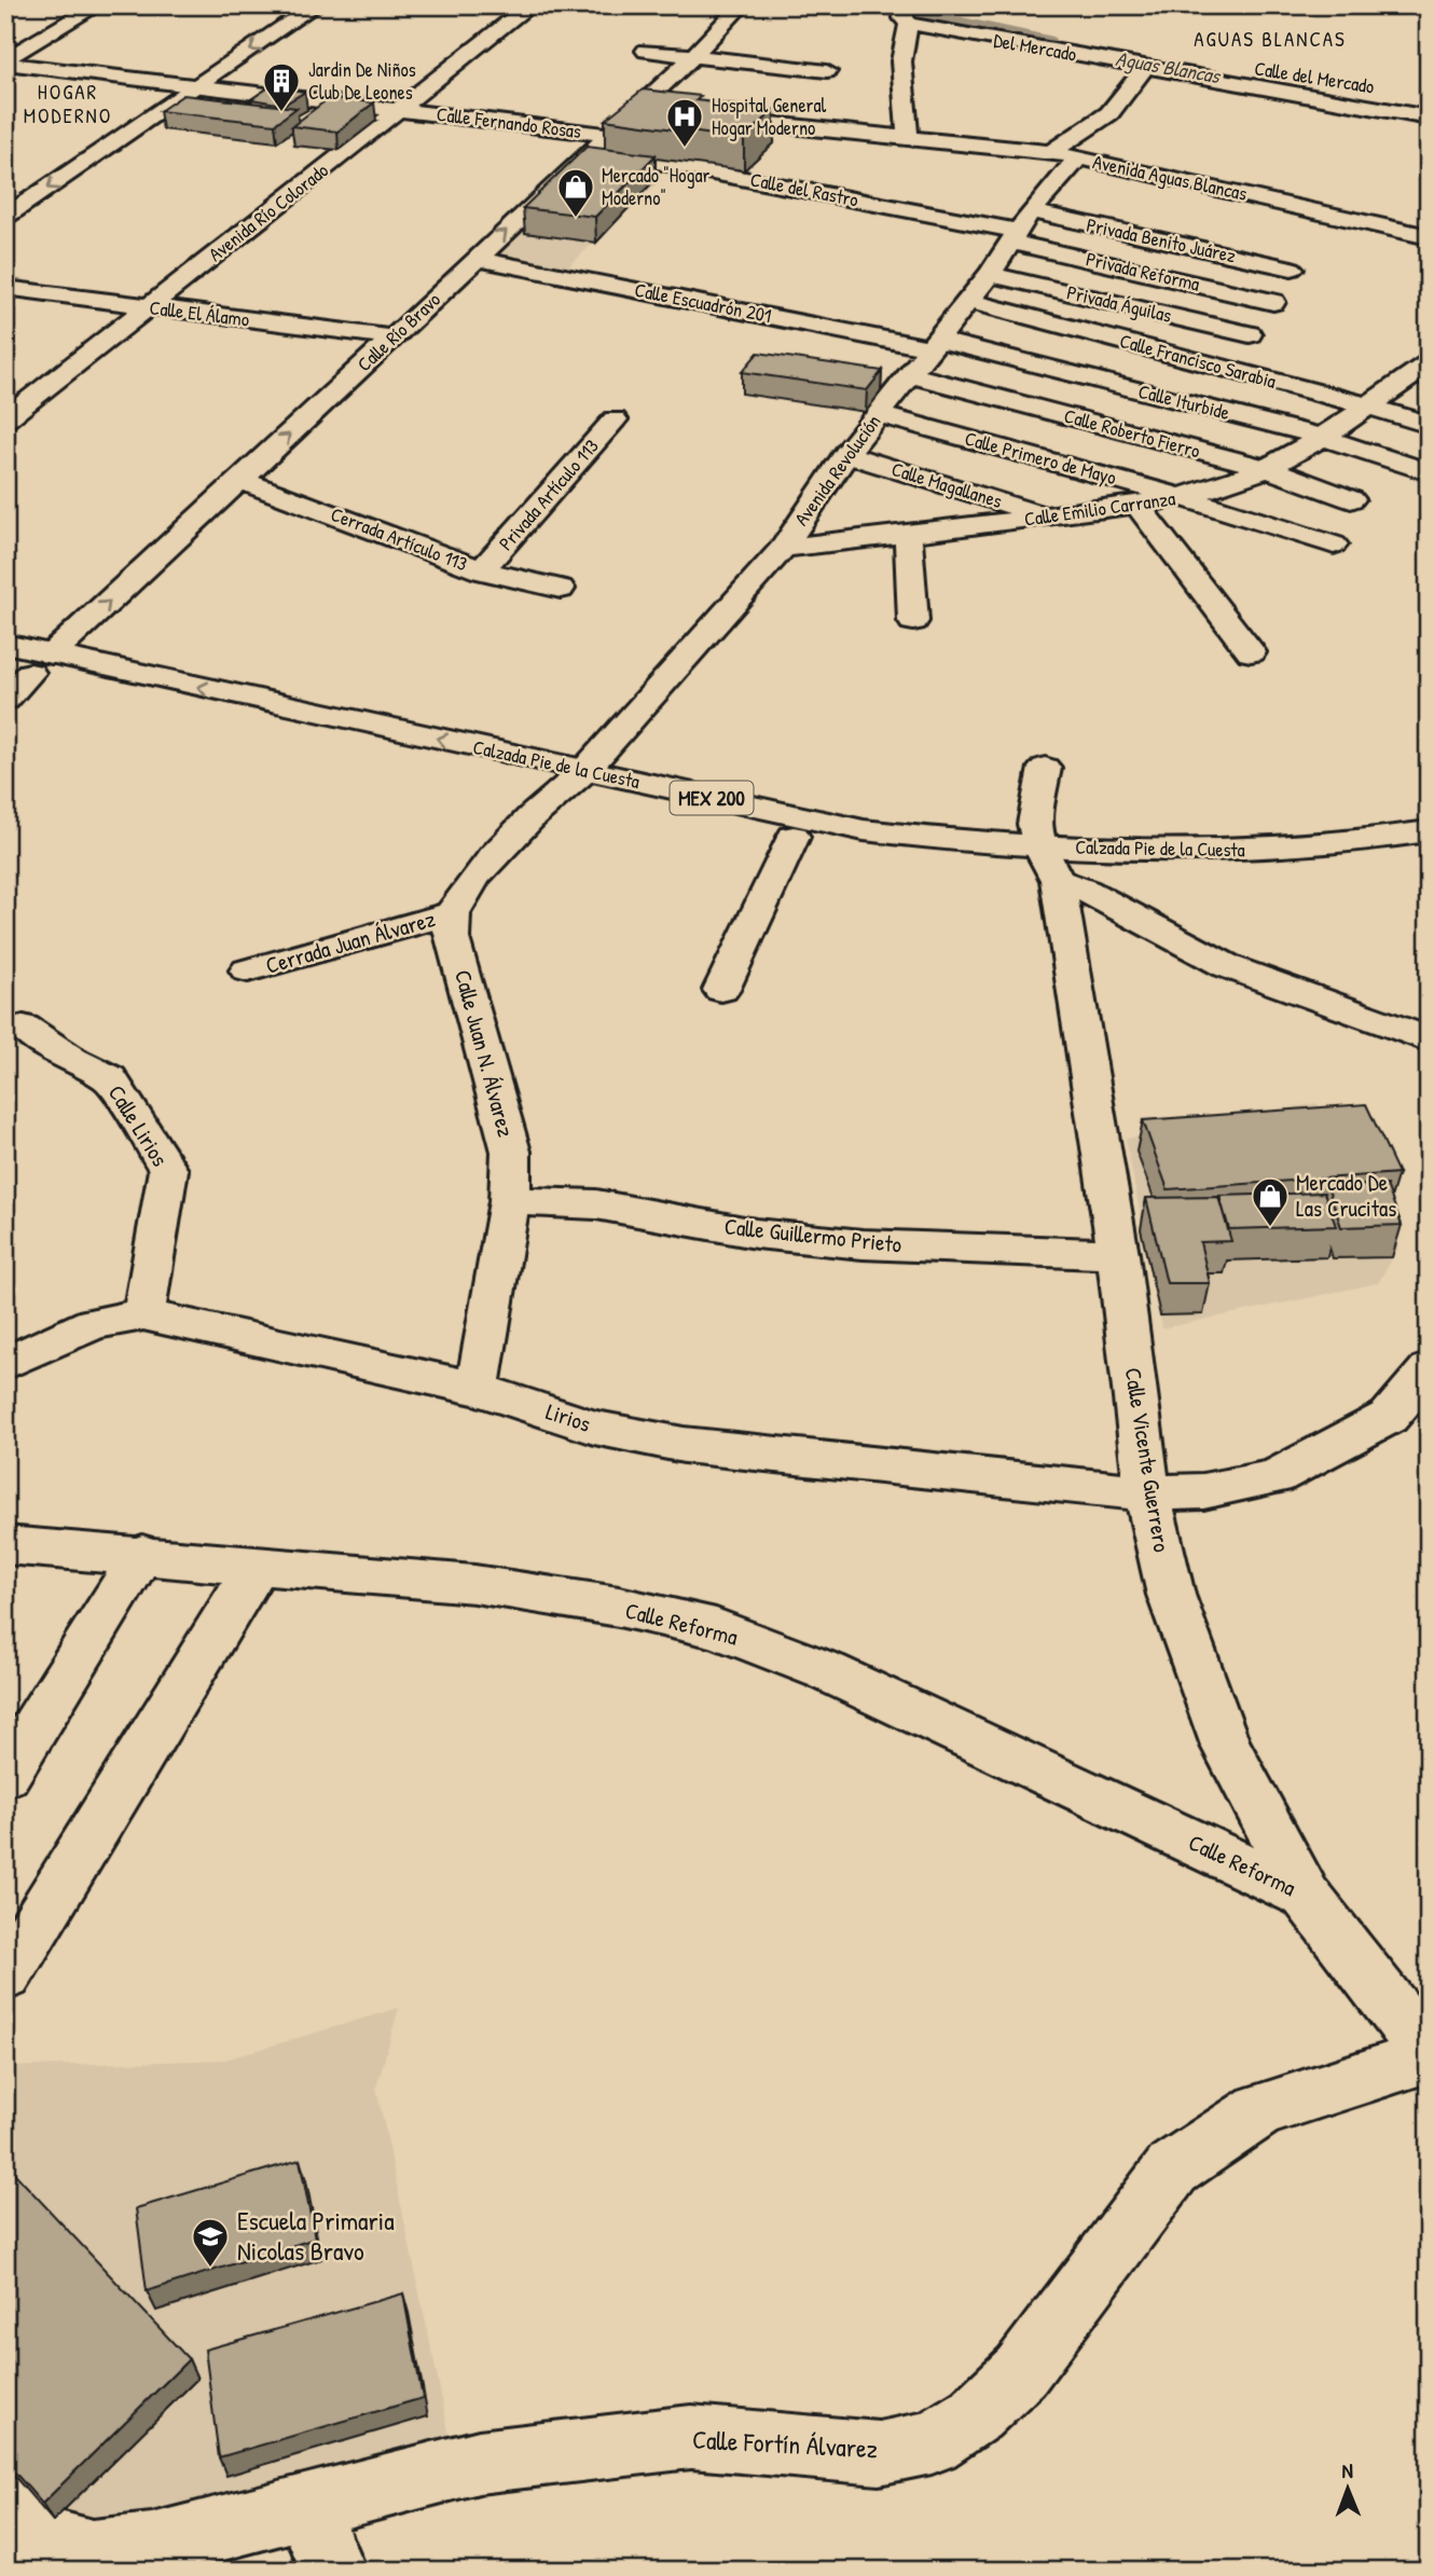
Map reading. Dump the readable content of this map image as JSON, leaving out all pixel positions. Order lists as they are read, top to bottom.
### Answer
{
  "streets": {
    "street": [
      "Del Mercado",
      "Calle del Mercado",
      "Calle Fernando Rosas",
      "Avenida Aguas Blancas",
      "Calle del Rastro",
      "Avenida Río Colorado",
      "Privada Benito Juárez",
      "Privada Reforma",
      "Calle Escuadrón 201",
      "Privada Águilas",
      "Calle El Álamo",
      "Calle Río Bravo",
      "Calle Francisco Sarabia",
      "Calle Iturbide",
      "Calle Roberto Fierro",
      "Calle Primero de Mayo",
      "Avenida Revolución",
      "Calle Magallanes",
      "Privada Artículo 113",
      "Calle Emilio Carranza",
      "Cerrada Artículo 113",
      "Calzada Pie de la Cuesta",
      "MEX 200",
      "Cerrada Juan Álvarez",
      "Calle Juan N. Álvarez",
      "Calle Lirios",
      "Calle Guillermo Prieto",
      "Lirios",
      "Calle Vicente Guerrero",
      "Calle Reforma",
      "Calle Fortín Álvarez"
    ]
  },
  "crossings": [
    ["Calle Fernando Rosas", "Calle del Rastro"],
    ["Calle Fernando Rosas", "Avenida Río Colorado"],
    ["Calle Fernando Rosas", "Calle Río Bravo"],
    ["Avenida Aguas Blancas", "Avenida Revolución"],
    ["Calle del Rastro", "Privada Benito Juárez"],
    ["Calle del Rastro", "Privada Reforma"],
    ["Calle del Rastro", "Calle Río Bravo"],
    ["Calle del Rastro", "Avenida Revolución"],
    ["Avenida Río Colorado", "Calle El Álamo"],
    ["Privada Benito Juárez", "Privada Reforma"],
    ["Privada Benito Juárez", "Avenida Revolución"],
    ["Privada Reforma", "Avenida Revolución"],
    ["Calle Escuadrón 201", "Calle Río Bravo"],
    ["Calle Escuadrón 201", "Calle Iturbide"],
    ["Calle Escuadrón 201", "Avenida Revolución"],
    ["Privada Águilas", "Avenida Revolución"],
    ["Calle El Álamo", "Calle Río Bravo"],
    ["Calle Río Bravo", "Cerrada Artículo 113"],
    ["Calle Río Bravo", "Calzada Pie de la Cuesta"],
    ["Calle Francisco Sarabia", "Avenida Revolución"],
    ["Calle Francisco Sarabia", "Calle Emilio Carranza"],
    ["Calle Iturbide", "Avenida Revolución"],
    ["Calle Iturbide", "Calle Emilio Carranza"],
    ["Calle Roberto Fierro", "Avenida Revolución"],
    ["Calle Roberto Fierro", "Calle Emilio Carranza"],
    ["Calle Primero de Mayo", "Avenida Revolución"],
    ["Calle Primero de Mayo", "Calle Emilio Carranza"],
    ["Avenida Revolución", "Calle Magallanes"],
    ["Avenida Revolución", "Calle Emilio Carranza"],
    ["Avenida Revolución", "Calzada Pie de la Cuesta"],
    ["Calle Magallanes", "Calle Emilio Carranza"],
    ["Privada Artículo 113", "Cerrada Artículo 113"],
    ["Calzada Pie de la Cuesta", "Calle Vicente Guerrero"],
    ["Cerrada Juan Álvarez", "Calle Juan N. Álvarez"],
    ["Calle Juan N. Álvarez", "Calle Guillermo Prieto"],
    ["Calle Juan N. Álvarez", "Lirios"],
    ["Calle Lirios", "Lirios"],
    ["Calle Guillermo Prieto", "Calle Vicente Guerrero"],
    ["Lirios", "Calle Vicente Guerrero"],
    ["Calle Vicente Guerrero", "Calle Reforma"],
    ["Calle Vicente Guerrero", "Calle Fortín Álvarez"]
  ],
  "districts": ["AGUAS BLANCAS", "HOGAR MODERNO"],
  "water": ["Aguas Blancas"],
  "places": {
    "building": ["Jardin De Niños Club De Leones"],
    "hospital": ["Hospital General Hogar Moderno"],
    "shop": ["Mercado \"Hogar Moderno\"", "Mercado De Las Crucitas"],
    "school or university": ["Escuela Primaria Nicolas Bravo"]
  },
  "north": "top"
}
